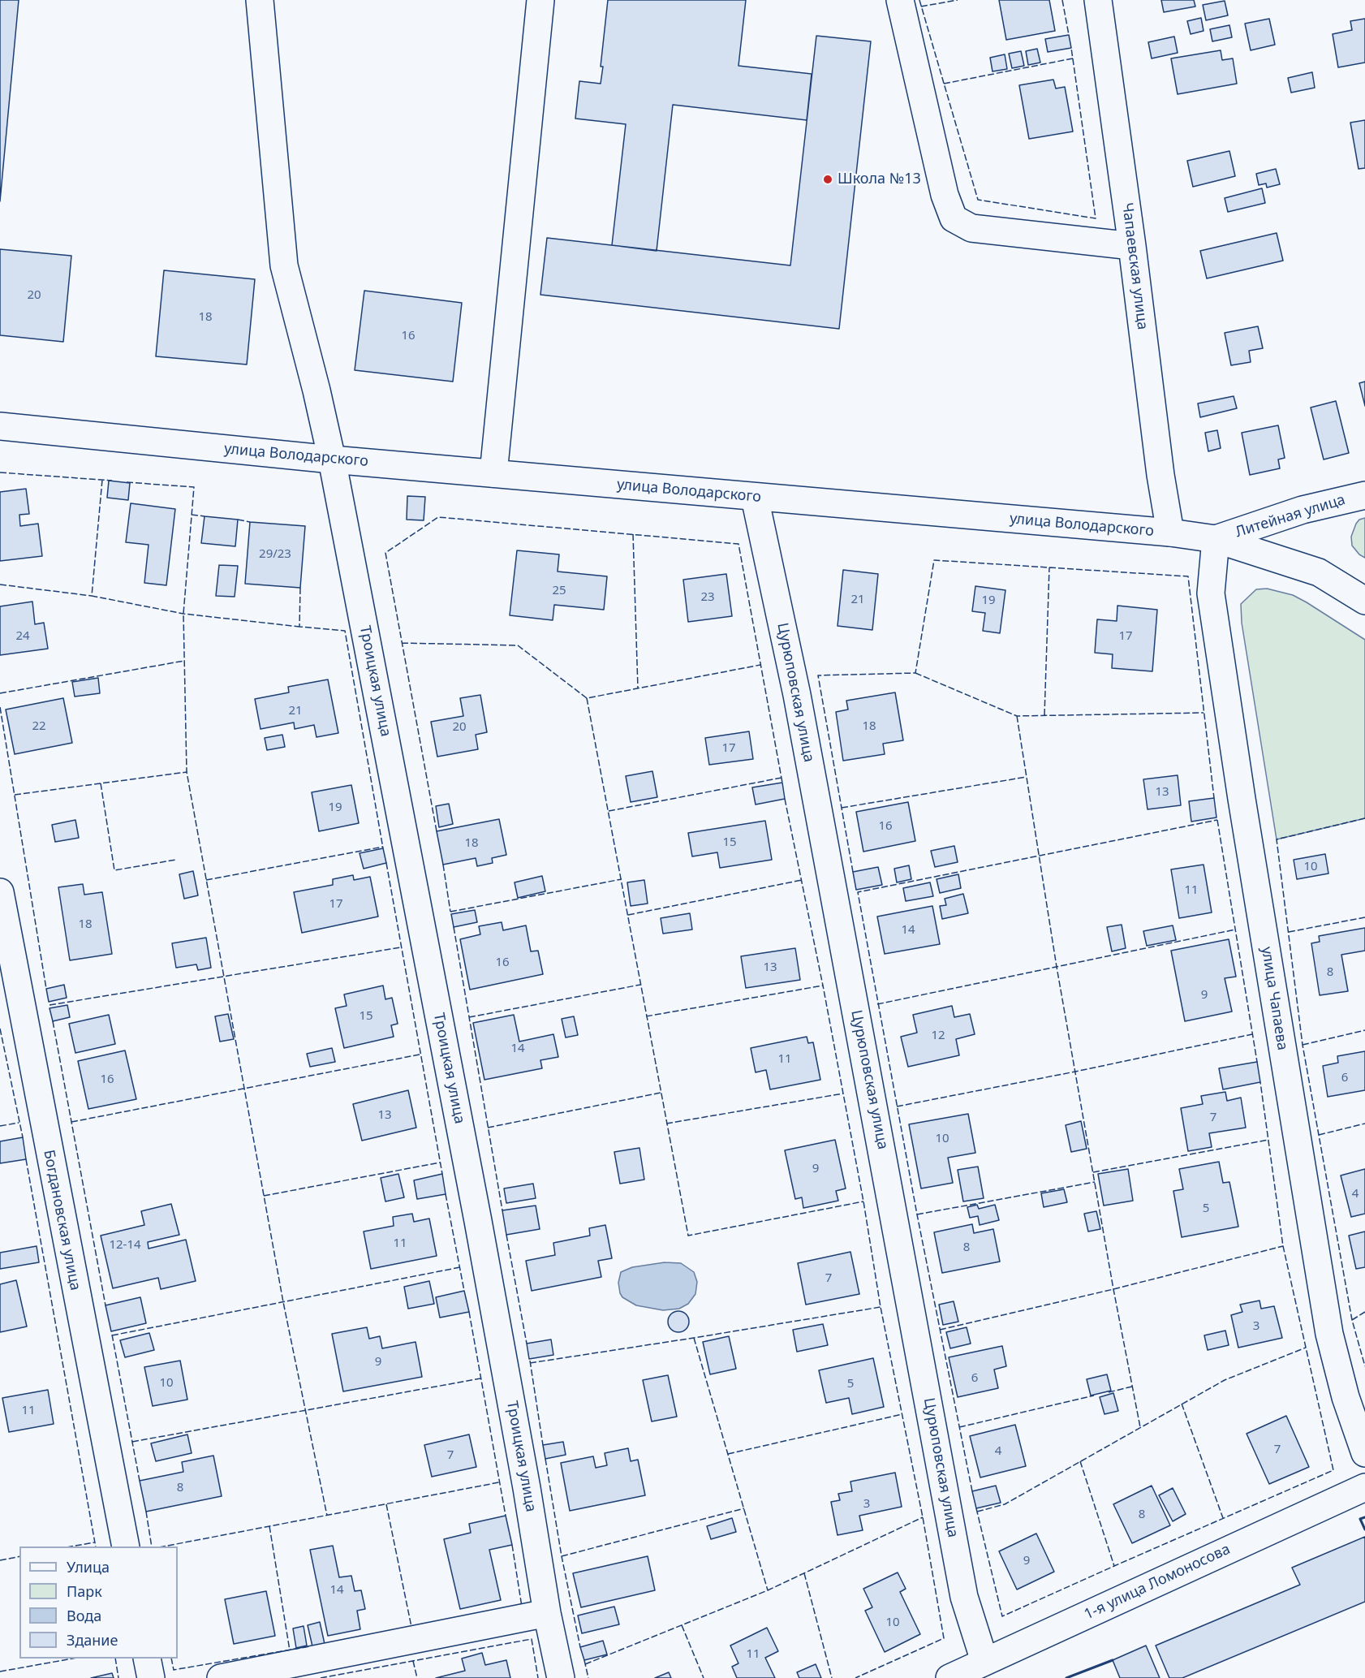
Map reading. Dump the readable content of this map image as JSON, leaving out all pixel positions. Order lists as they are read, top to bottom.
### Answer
{
  "streets": {
    "street": [
      "Чапаевская улица",
      "улица Володарского",
      "Литейная улица",
      "Троицкая улица",
      "Цурюповская улица",
      "улица Чапаева",
      "Богдановская улица",
      "1-я улица Ломоносова"
    ]
  },
  "crossings": [
    ["Чапаевская улица", "улица Володарского"],
    ["улица Володарского", "Литейная улица"],
    ["улица Володарского", "Троицкая улица"],
    ["улица Володарского", "Цурюповская улица"],
    ["улица Володарского", "улица Чапаева"],
    ["Литейная улица", "улица Чапаева"],
    ["Цурюповская улица", "1-я улица Ломоносова"]
  ],
  "places": ["Школа №13"],
  "house_numbers": [
    "20",
    "18",
    "16",
    "29/23",
    "25",
    "23",
    "21",
    "19",
    "24",
    "17",
    "21",
    "22",
    "18",
    "20",
    "17",
    "13",
    "19",
    "16",
    "15",
    "18",
    "10",
    "11",
    "17",
    "18",
    "14",
    "16",
    "13",
    "8",
    "9",
    "15",
    "12",
    "14",
    "11",
    "6",
    "16",
    "13",
    "7",
    "10",
    "9",
    "4",
    "5",
    "11",
    "12-14",
    "8",
    "7",
    "3",
    "9",
    "6",
    "10",
    "5",
    "11",
    "7",
    "4",
    "7",
    "8",
    "3",
    "8",
    "9",
    "14",
    "10",
    "11"
  ],
  "legend": [
    "Улица",
    "Парк",
    "Вода",
    "Здание"
  ]
}
